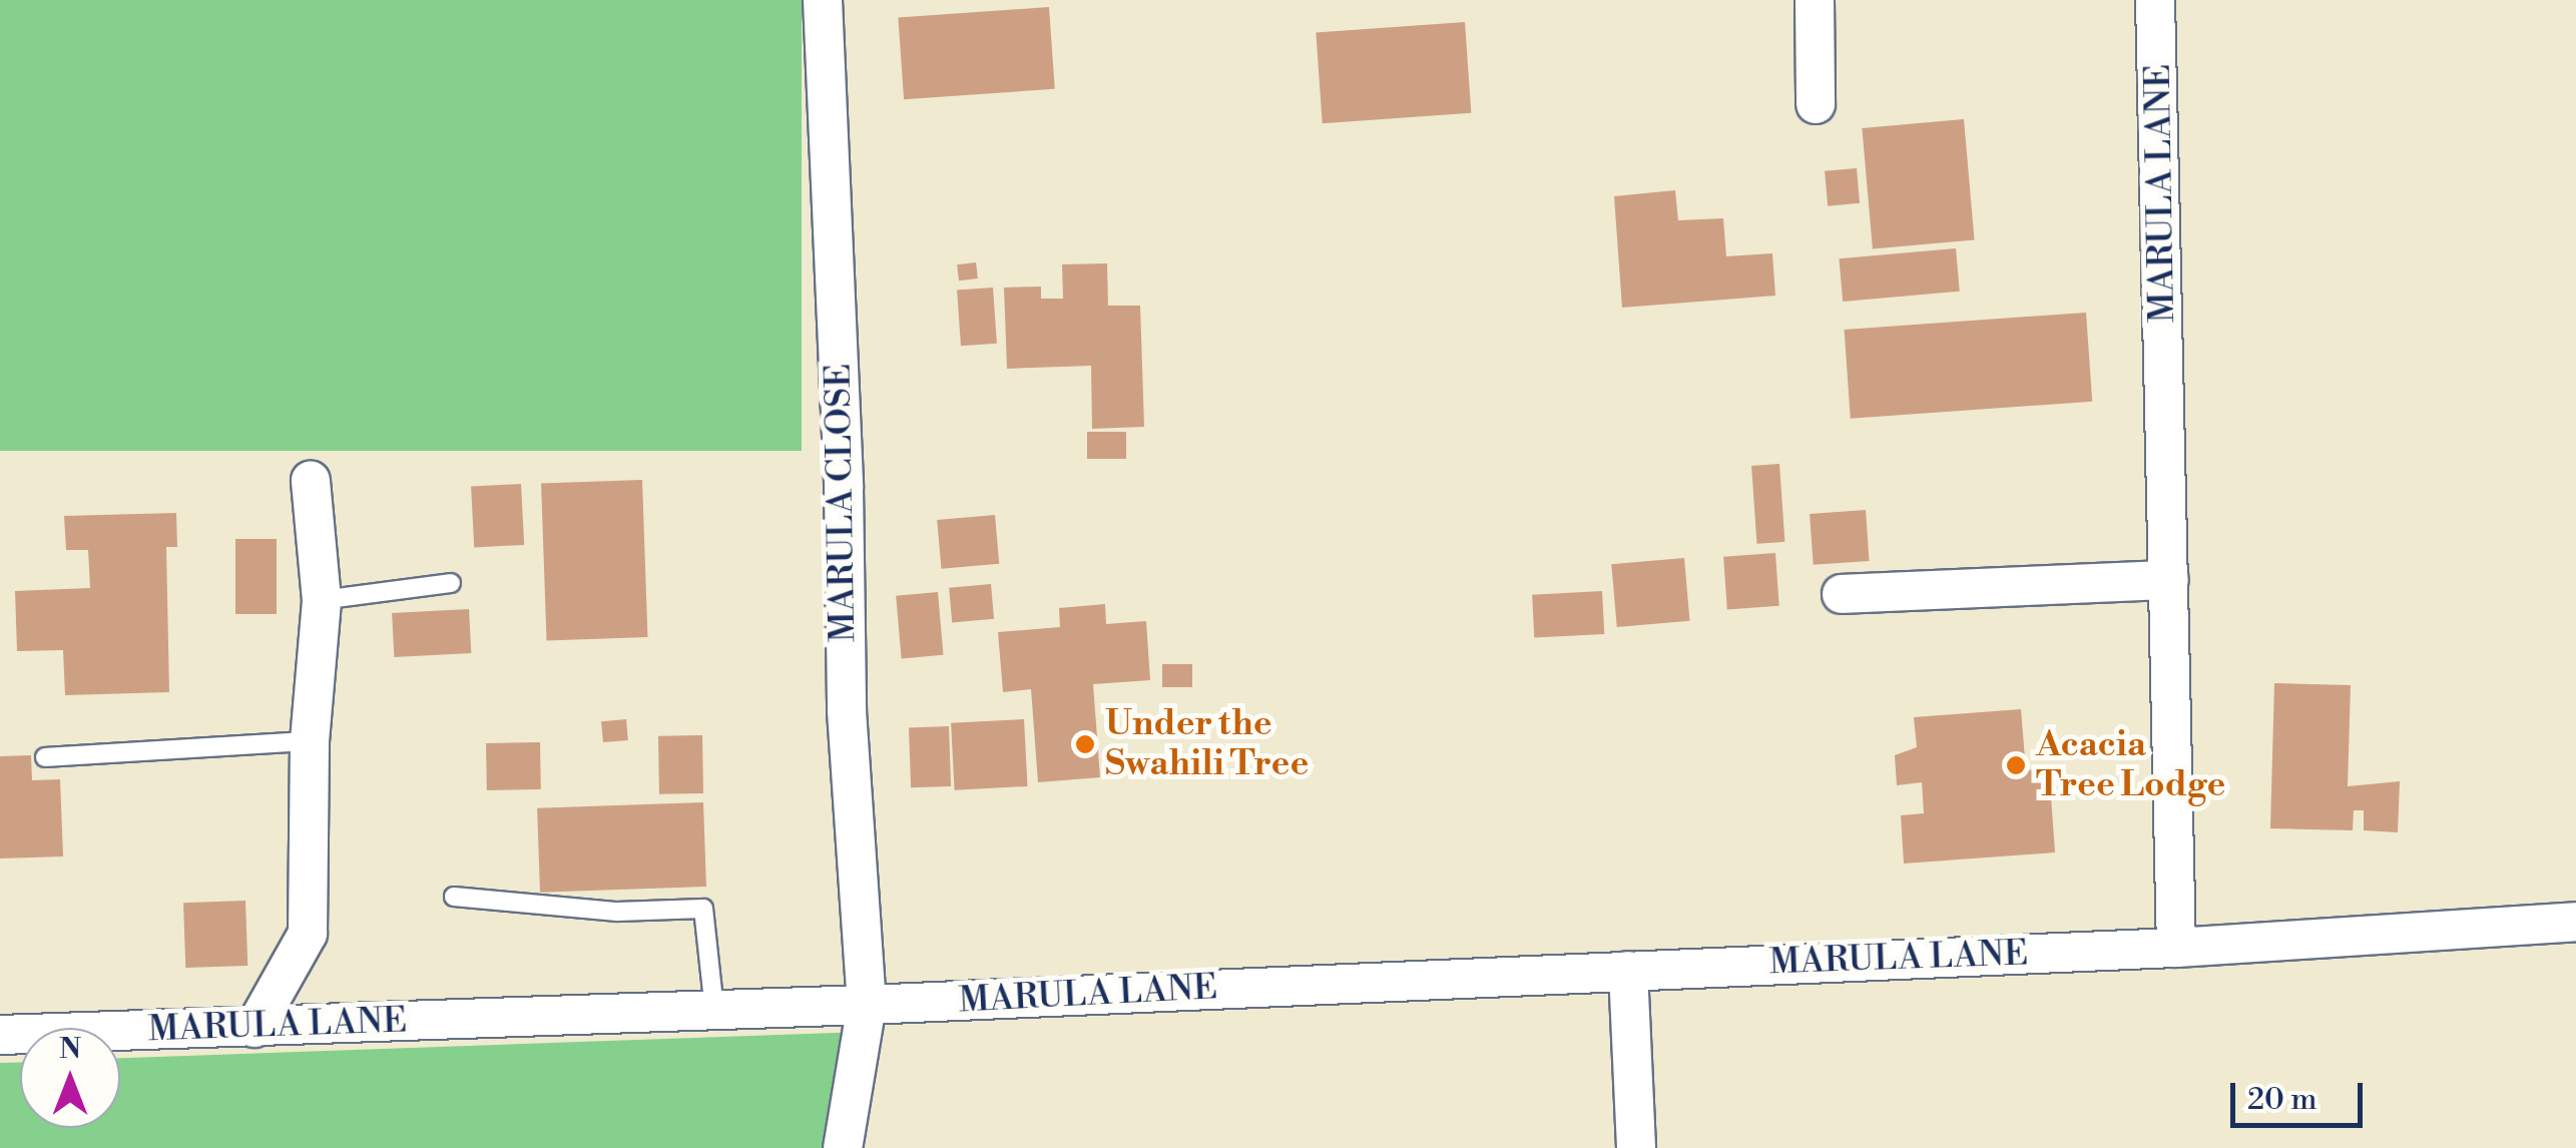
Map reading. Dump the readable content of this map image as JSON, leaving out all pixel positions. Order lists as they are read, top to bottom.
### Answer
{
  "streets": {
    "street": ["MARULA LANE", "MARULA CLOSE"]
  },
  "crossings": [
    ["MARULA LANE", "MARULA CLOSE"]
  ],
  "places": ["Under the Swahili Tree", "Acacia Tree Lodge"],
  "scale_bar": "20 m",
  "north": "top"
}
